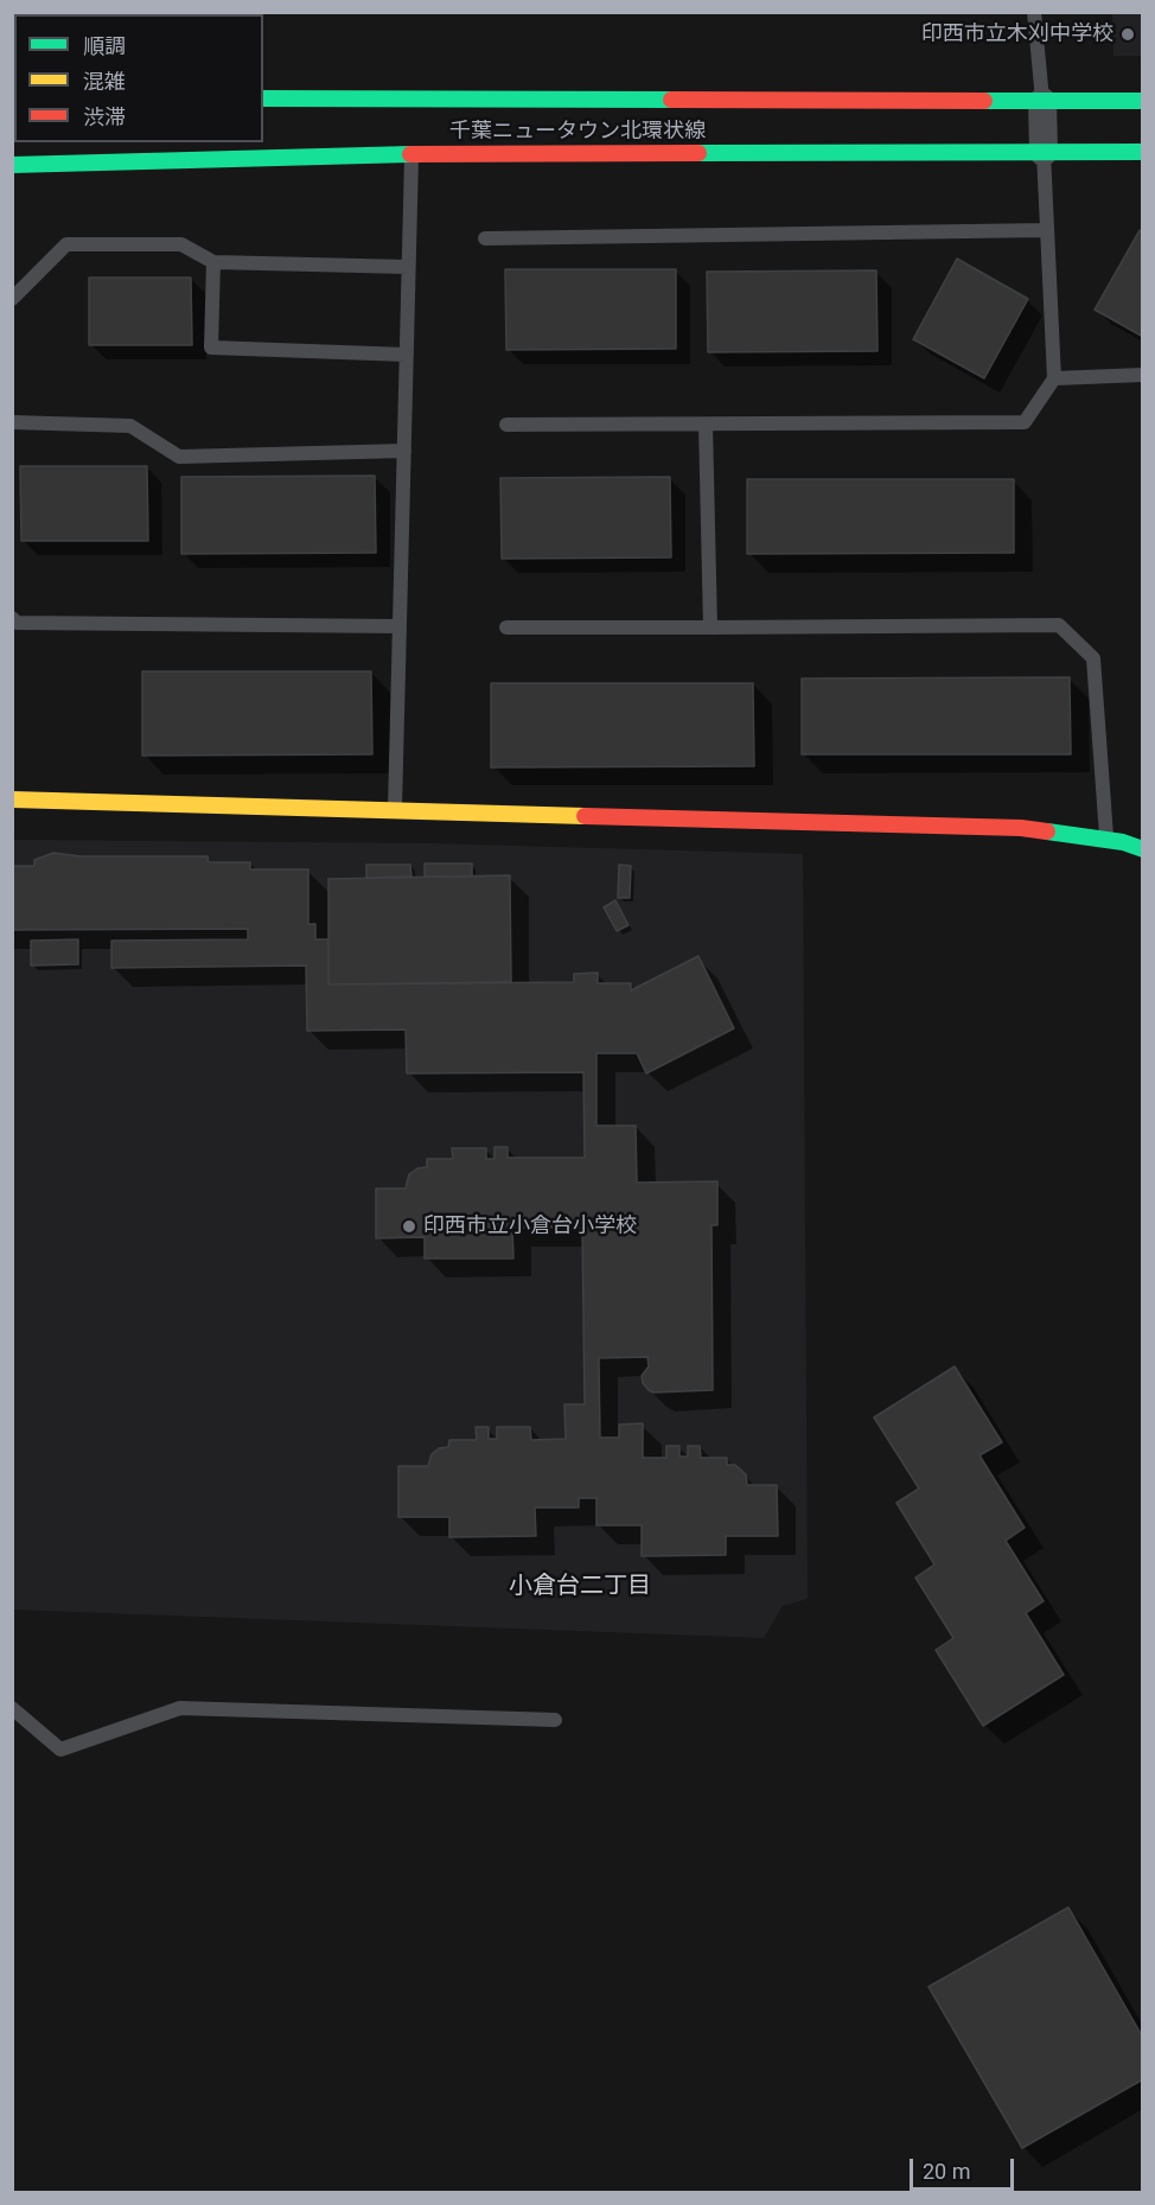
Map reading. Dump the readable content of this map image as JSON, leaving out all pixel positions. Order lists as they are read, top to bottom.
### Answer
{
  "streets": {
    "main road": ["千葉ニュータウン北環状線"]
  },
  "districts": ["小倉台二丁目"],
  "places": ["印西市立木刈中学校", "印西市立小倉台小学校"],
  "legend": ["順調", "混雑", "渋滞"],
  "scale_bar": "20 m"
}
